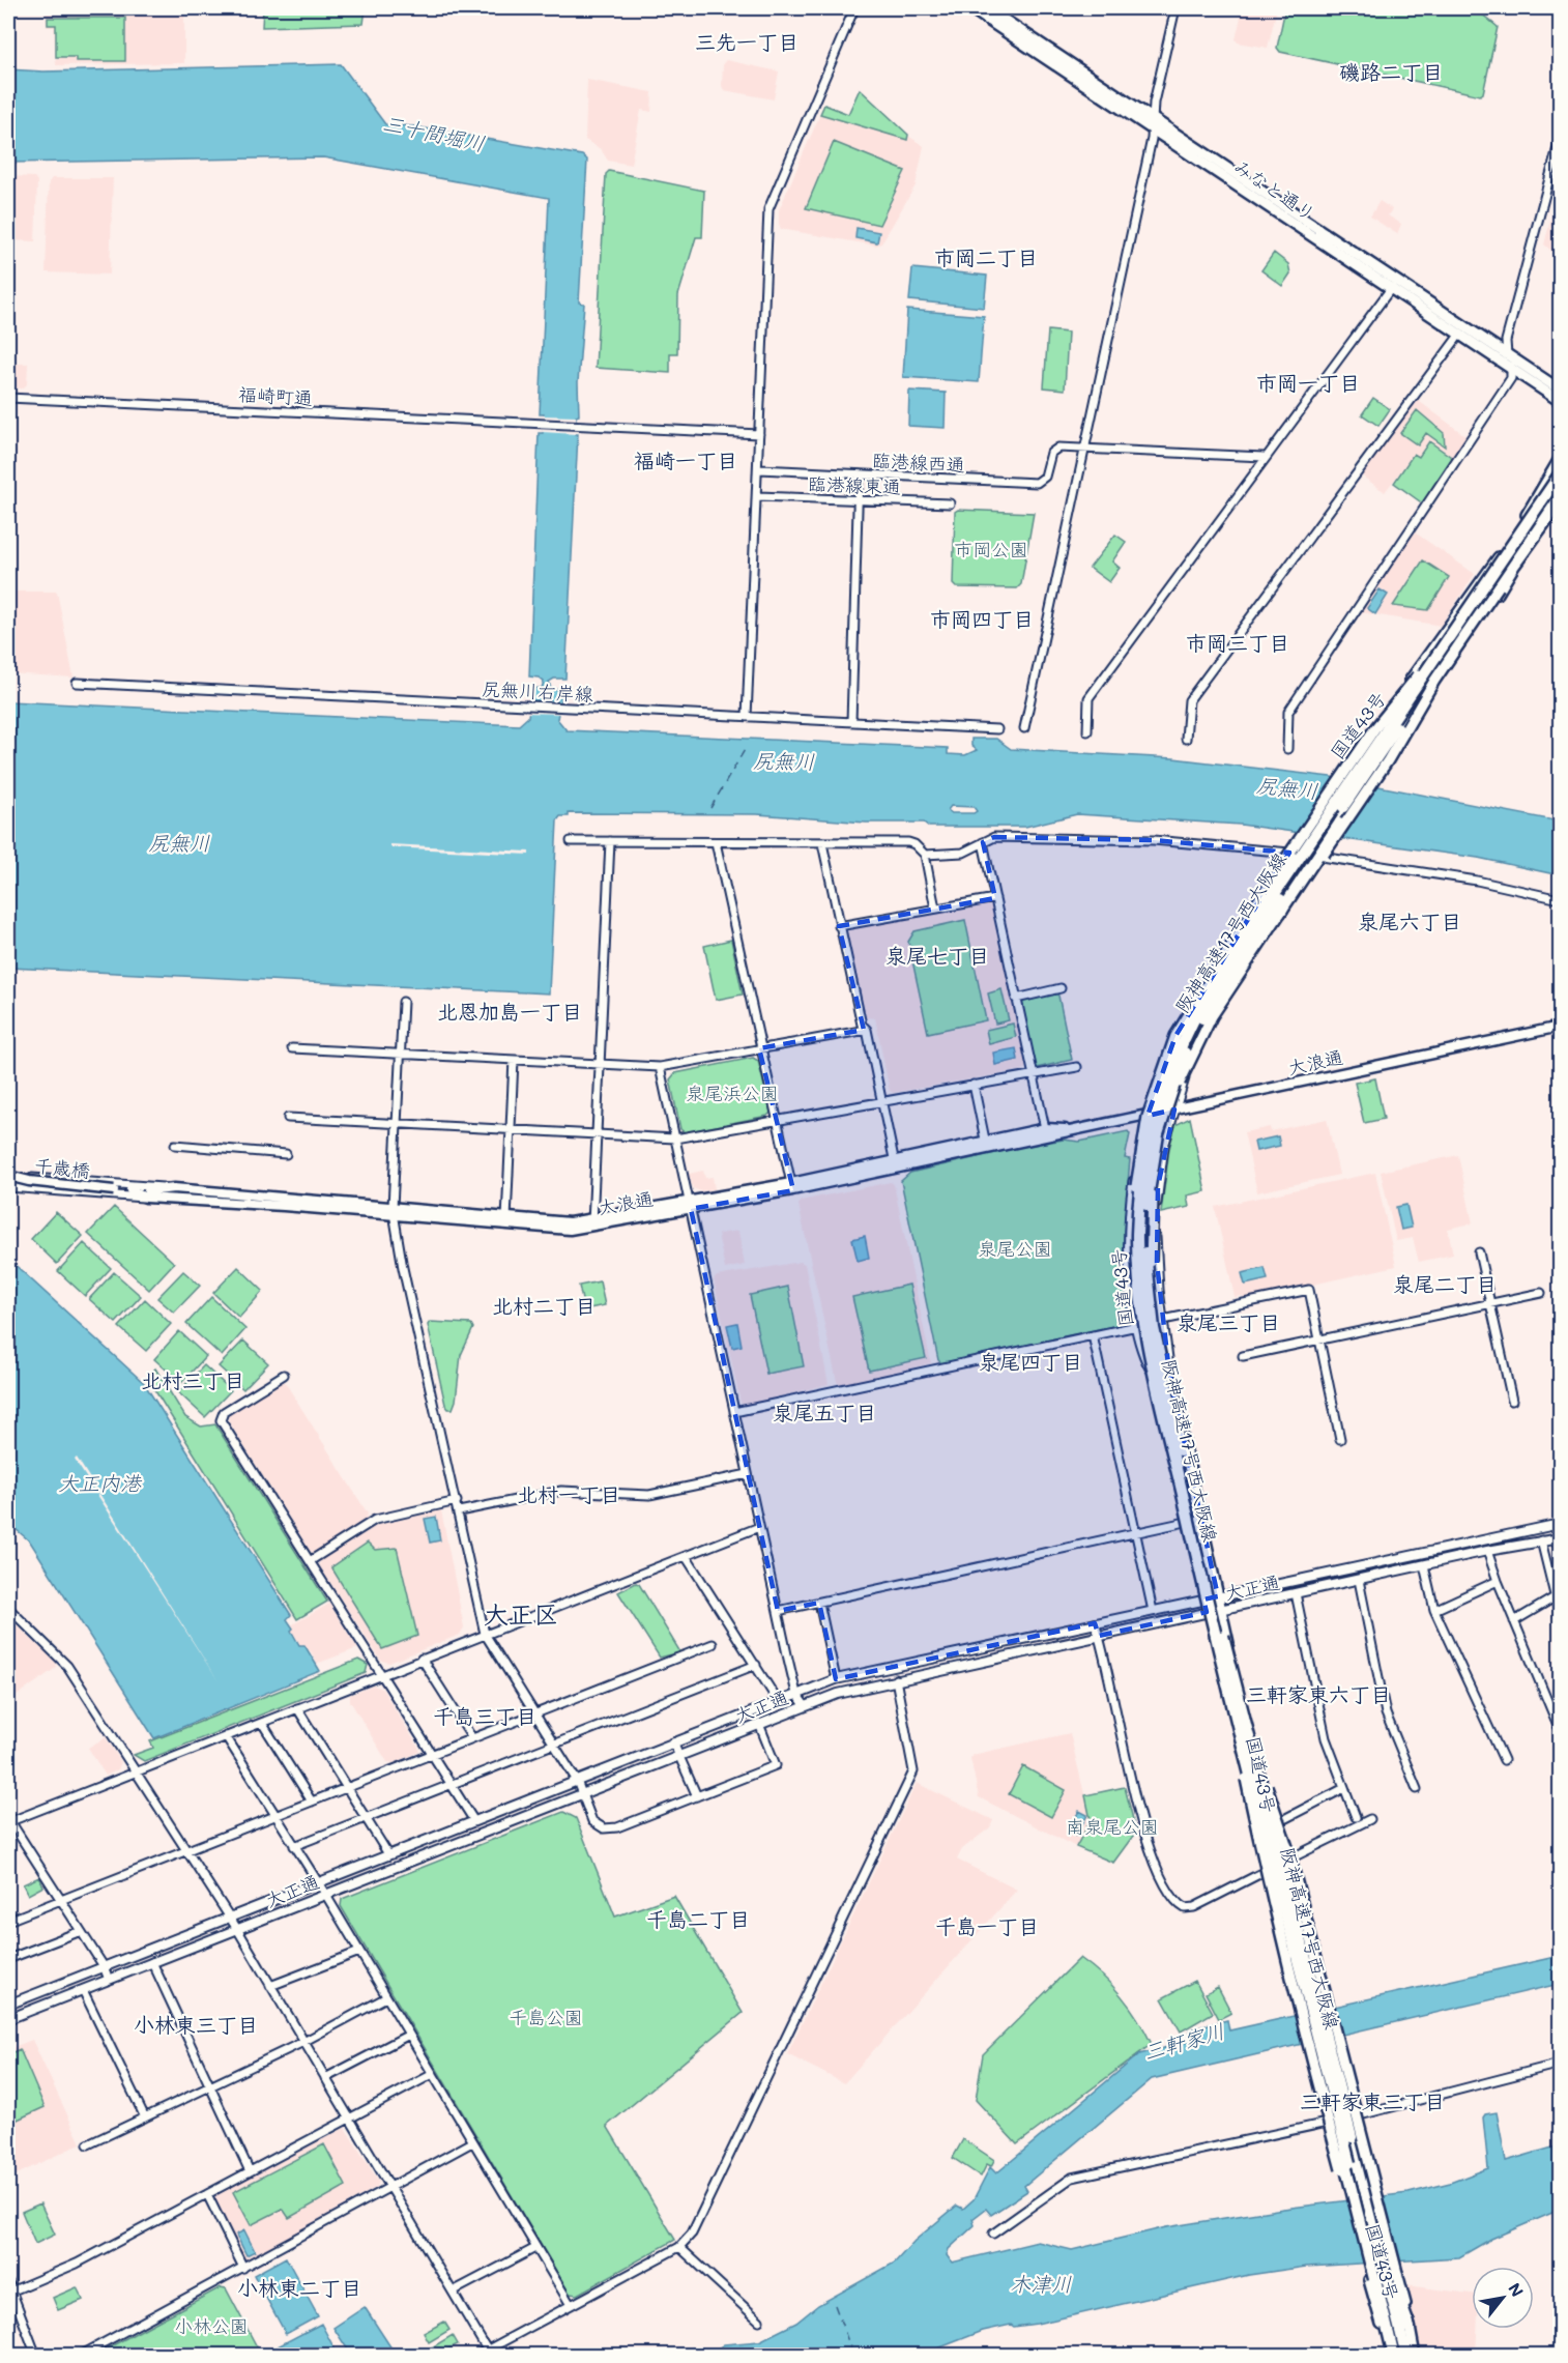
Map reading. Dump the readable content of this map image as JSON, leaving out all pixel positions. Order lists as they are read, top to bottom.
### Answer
{
  "streets": {
    "highway": ["みなと通り", "国道43号", "阪神高速17号西大阪線"],
    "main road": ["大浪通", "千歳橋", "大正通"],
    "street": [
      "福崎町通",
      "臨港線西通",
      "臨港線東通",
      "尻無川右岸線"
    ]
  },
  "crossings": [
    ["国道43号", "大正通"],
    ["大浪通", "千歳橋"]
  ],
  "districts": [
    "三先一丁目",
    "磯路二丁目",
    "市岡二丁目",
    "市岡一丁目",
    "福崎一丁目",
    "市岡四丁目",
    "市岡三丁目",
    "泉尾六丁目",
    "泉尾七丁目",
    "北恩加島一丁目",
    "泉尾二丁目",
    "北村二丁目",
    "泉尾三丁目",
    "泉尾四丁目",
    "北村三丁目",
    "泉尾五丁目",
    "北村一丁目",
    "大正区",
    "三軒家東六丁目",
    "千島三丁目",
    "千島二丁目",
    "千島一丁目",
    "小林東三丁目",
    "三軒家東三丁目",
    "小林東二丁目"
  ],
  "water": [
    "三十間堀川",
    "尻無川",
    "大正内港",
    "三軒家川",
    "木津川"
  ],
  "parks": [
    "市岡公園",
    "泉尾浜公園",
    "泉尾公園",
    "南泉尾公園",
    "千島公園",
    "小林公園"
  ],
  "north": "top right"
}
